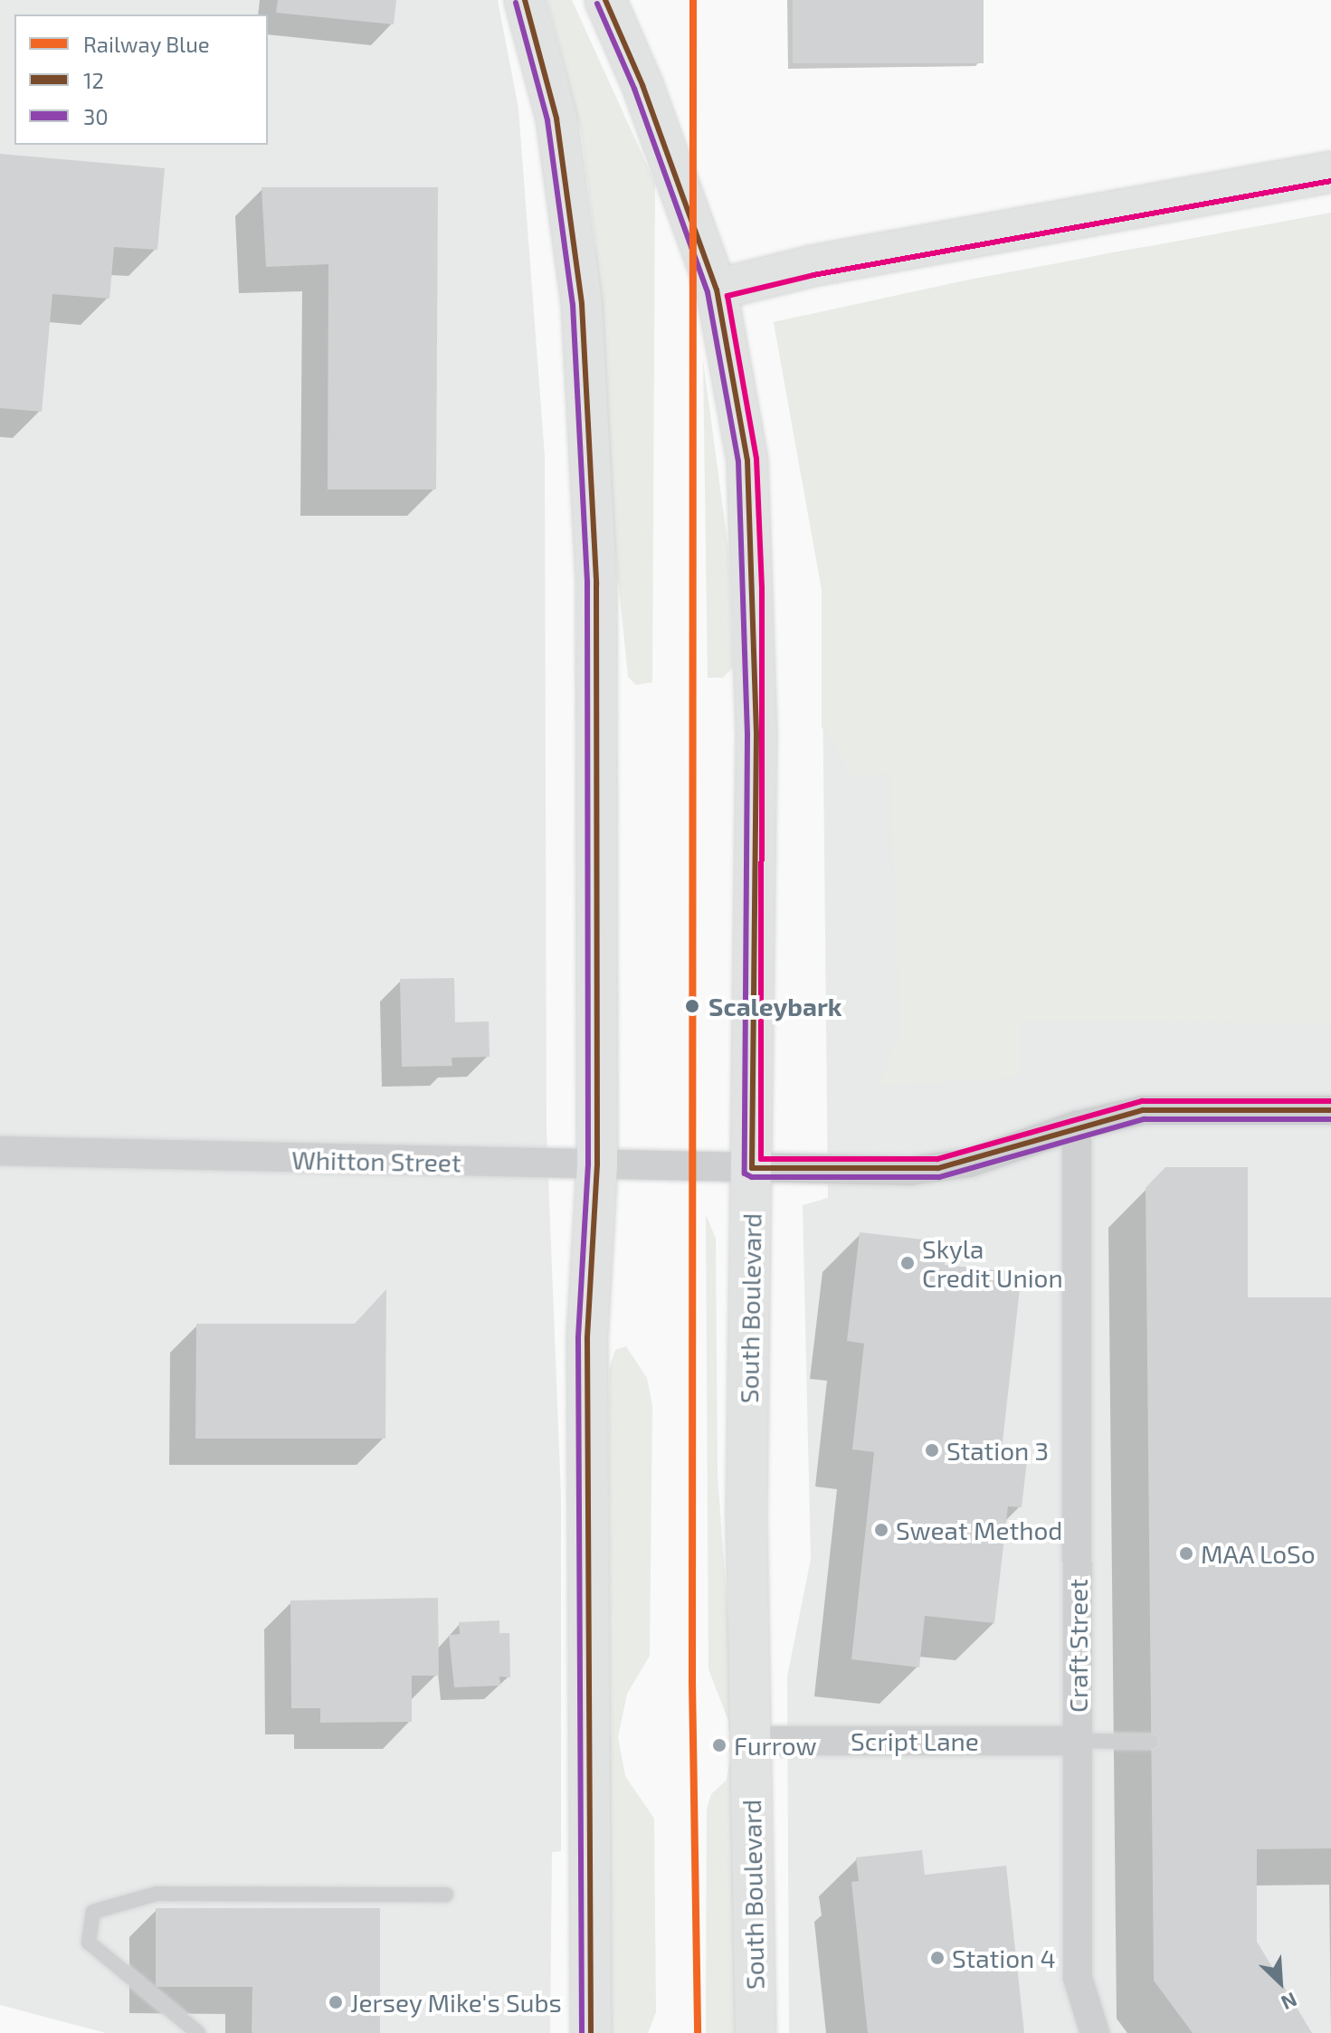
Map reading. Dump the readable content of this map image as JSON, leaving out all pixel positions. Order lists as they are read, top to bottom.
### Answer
{
  "streets": {
    "main road": ["South Boulevard"],
    "street": ["Whitton Street", "Craft Street", "Script Lane"]
  },
  "crossings": [
    ["Whitton Street", "South Boulevard"],
    ["Whitton Street", "Craft Street"],
    ["South Boulevard", "Script Lane"],
    ["Craft Street", "Script Lane"]
  ],
  "places": [
    "Scaleybark",
    "Skyla Credit Union",
    "Station 3",
    "Sweat Method",
    "MAA LoSo",
    "Furrow",
    "Station 4",
    "Jersey Mike's Subs"
  ],
  "lines": ["rail line Blue", "transit line 12", "transit line 30"],
  "legend": ["Railway Blue", "12", "30"],
  "north": "bottom right"
}
